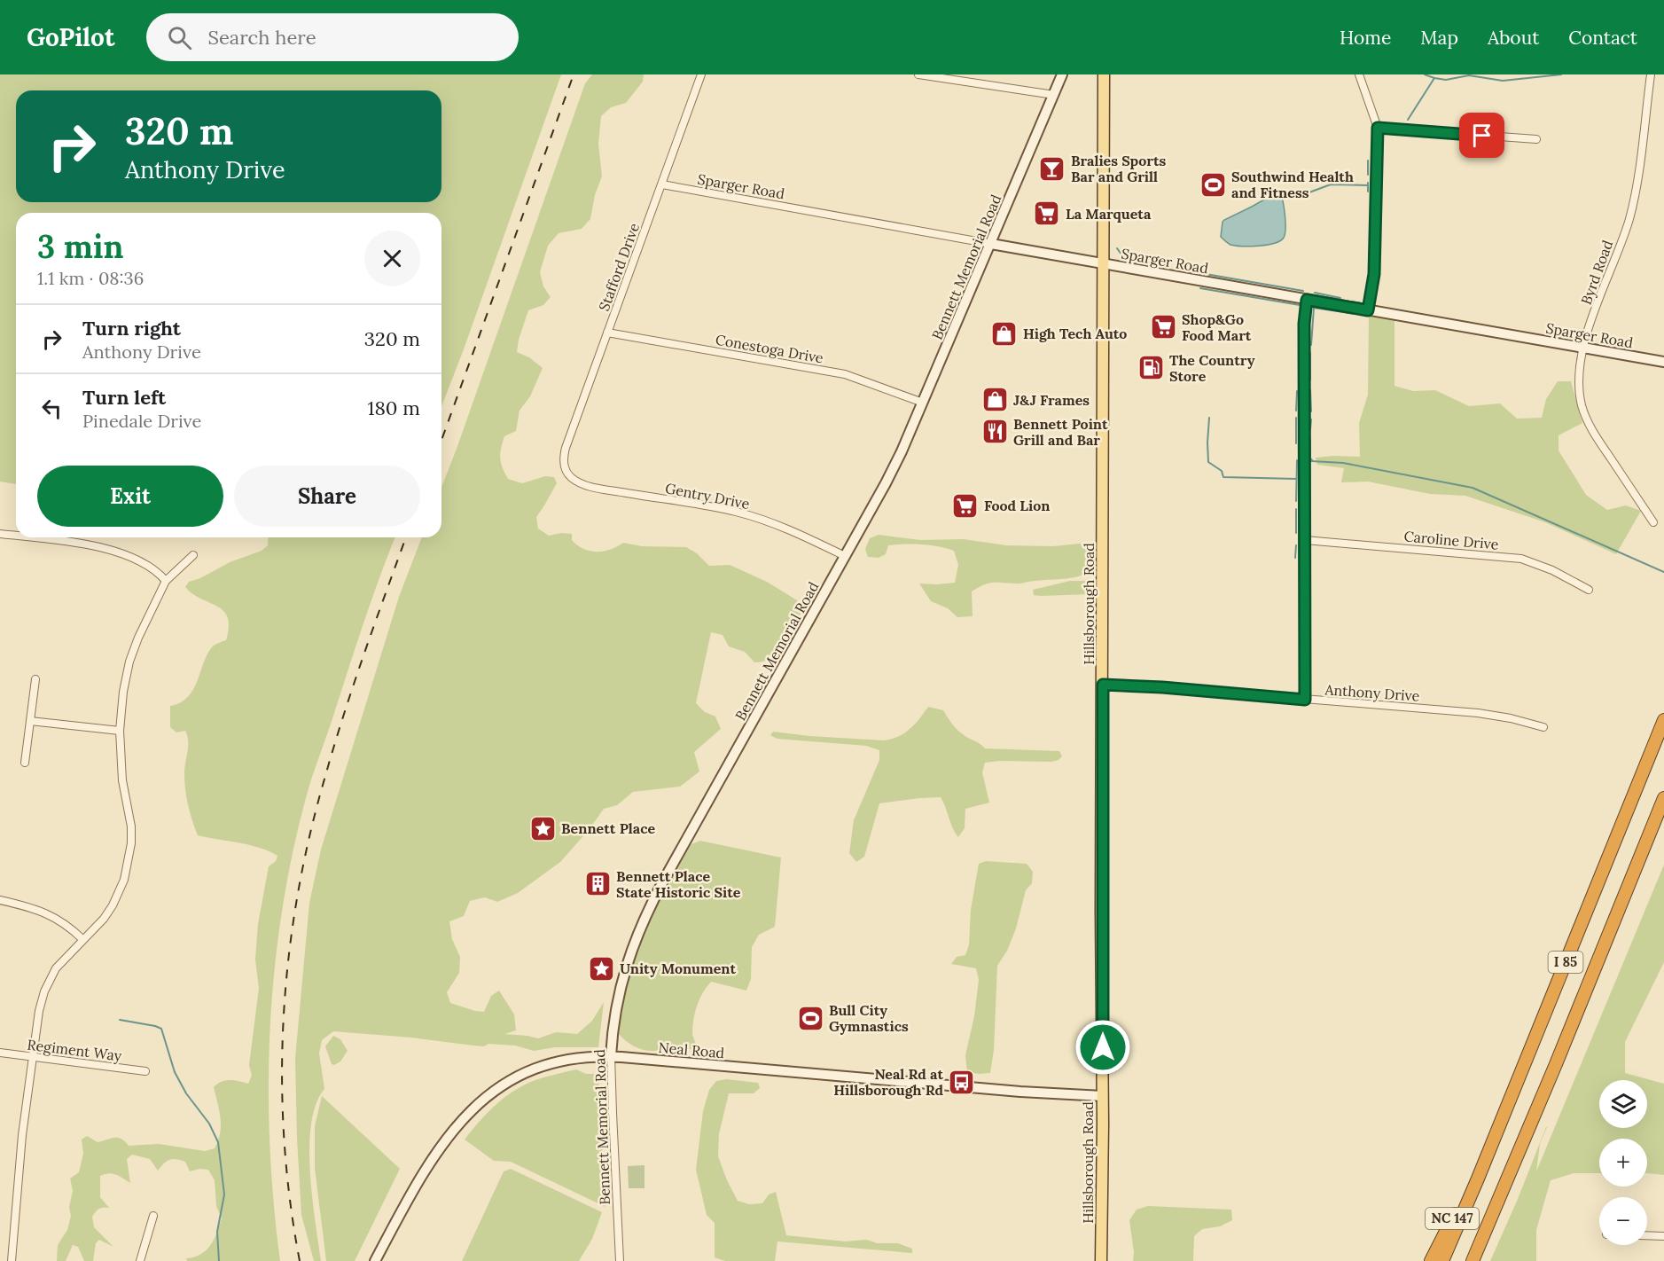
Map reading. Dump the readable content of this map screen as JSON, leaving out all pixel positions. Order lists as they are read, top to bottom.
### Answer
{
  "streets": {
    "highway": ["I 85", "NC 147"],
    "main road": ["Hillsborough Road"],
    "street": [
      "Sparger Road",
      "Stafford Drive",
      "Bennett Memorial Road",
      "Byrd Road",
      "Conestoga Drive",
      "Gentry Drive",
      "Caroline Drive",
      "Anthony Drive",
      "Regiment Way",
      "Neal Road"
    ]
  },
  "crossings": [
    ["Sparger Road", "Stafford Drive"],
    ["Sparger Road", "Bennett Memorial Road"],
    ["Sparger Road", "Byrd Road"],
    ["Sparger Road", "Hillsborough Road"],
    ["Stafford Drive", "Conestoga Drive"],
    ["Stafford Drive", "Gentry Drive"],
    ["Bennett Memorial Road", "Conestoga Drive"],
    ["Bennett Memorial Road", "Gentry Drive"],
    ["Bennett Memorial Road", "Neal Road"],
    ["Hillsborough Road", "Anthony Drive"],
    ["Hillsborough Road", "Neal Road"],
    ["I 85", "NC 147"]
  ],
  "places": {
    "bar": ["Bralies Sports Bar and Grill"],
    "sports": ["Southwind Health and Fitness", "Bull City Gymnastics"],
    "supermarket": ["La Marqueta", "Shop&Go Food Mart", "Food Lion"],
    "shop": ["High Tech Auto", "J&J Frames"],
    "fuel station": ["The Country Store"],
    "restaurant": ["Bennett Point Grill and Bar"],
    "place": ["Bennett Place", "Unity Monument"],
    "building": ["Bennett Place State Historic Site"],
    "bus stop": ["Neal Rd at Hillsborough Rd"]
  },
  "page": {
    "header": "GoPilot",
    "search": "Search here",
    "nav": [
      "Home",
      "Map",
      "About",
      "Contact"
    ],
    "turn": ["320 m", "Anthony Drive"],
    "heading": ["3 min", "1.1 km · 08:36"],
    "list": [
      {
        "name": "Turn right",
        "note": "Anthony Drive",
        "value": "320 m"
      },
      {
        "name": "Turn left",
        "note": "Pinedale Drive",
        "value": "180 m"
      }
    ],
    "buttons": ["Exit", "Share"],
    "map_buttons": ["+", "−"]
  }
}
